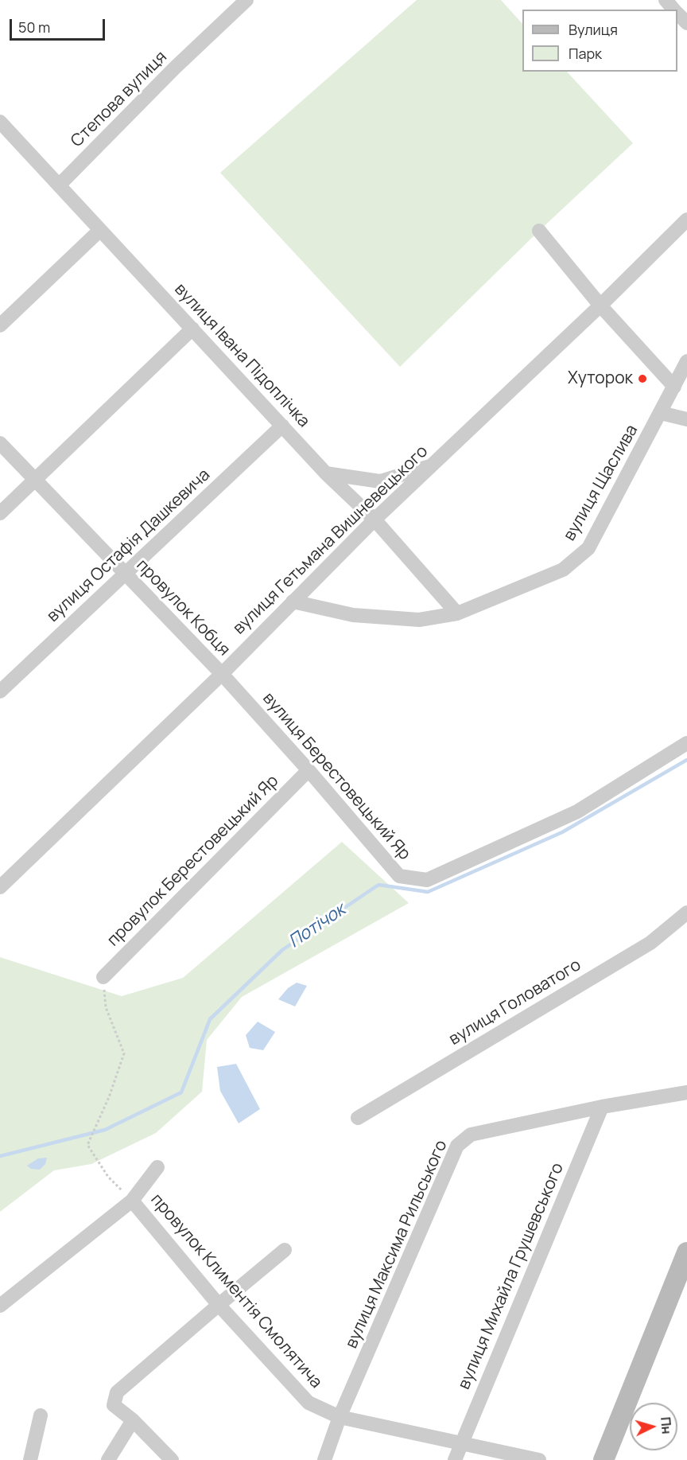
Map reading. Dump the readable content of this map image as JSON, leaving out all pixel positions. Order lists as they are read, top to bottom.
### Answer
{
  "streets": {
    "street": [
      "Степова вулиця",
      "вулиця Івана Підоплічка",
      "вулиця Щаслива",
      "вулиця Гетьмана Вишневецького",
      "вулиця Остафія Дашкевича",
      "провулок Кобця",
      "вулиця Берестовецький Яр",
      "провулок Берестовецький Яр",
      "вулиця Головатого",
      "вулиця Максима Рильського",
      "вулиця Михайла Грушевського",
      "провулок Климентія Смолятича"
    ]
  },
  "crossings": [
    ["Степова вулиця", "вулиця Івана Підоплічка"],
    ["вулиця Івана Підоплічка", "вулиця Щаслива"],
    ["вулиця Івана Підоплічка", "вулиця Гетьмана Вишневецького"],
    ["вулиця Івана Підоплічка", "вулиця Остафія Дашкевича"],
    ["вулиця Щаслива", "вулиця Гетьмана Вишневецького"],
    ["вулиця Гетьмана Вишневецького", "провулок Кобця"],
    ["вулиця Гетьмана Вишневецького", "вулиця Берестовецький Яр"],
    ["вулиця Остафія Дашкевича", "провулок Кобця"],
    ["провулок Кобця", "вулиця Берестовецький Яр"],
    ["вулиця Берестовецький Яр", "провулок Берестовецький Яр"],
    ["вулиця Максима Рильського", "вулиця Михайла Грушевського"],
    ["вулиця Максима Рильського", "провулок Климентія Смолятича"],
    ["вулиця Михайла Грушевського", "провулок Климентія Смолятича"]
  ],
  "water": ["Потічок"],
  "places": ["Хуторок"],
  "legend": ["Вулиця", "Парк"],
  "scale_bar": "50 m",
  "north": "right"
}
